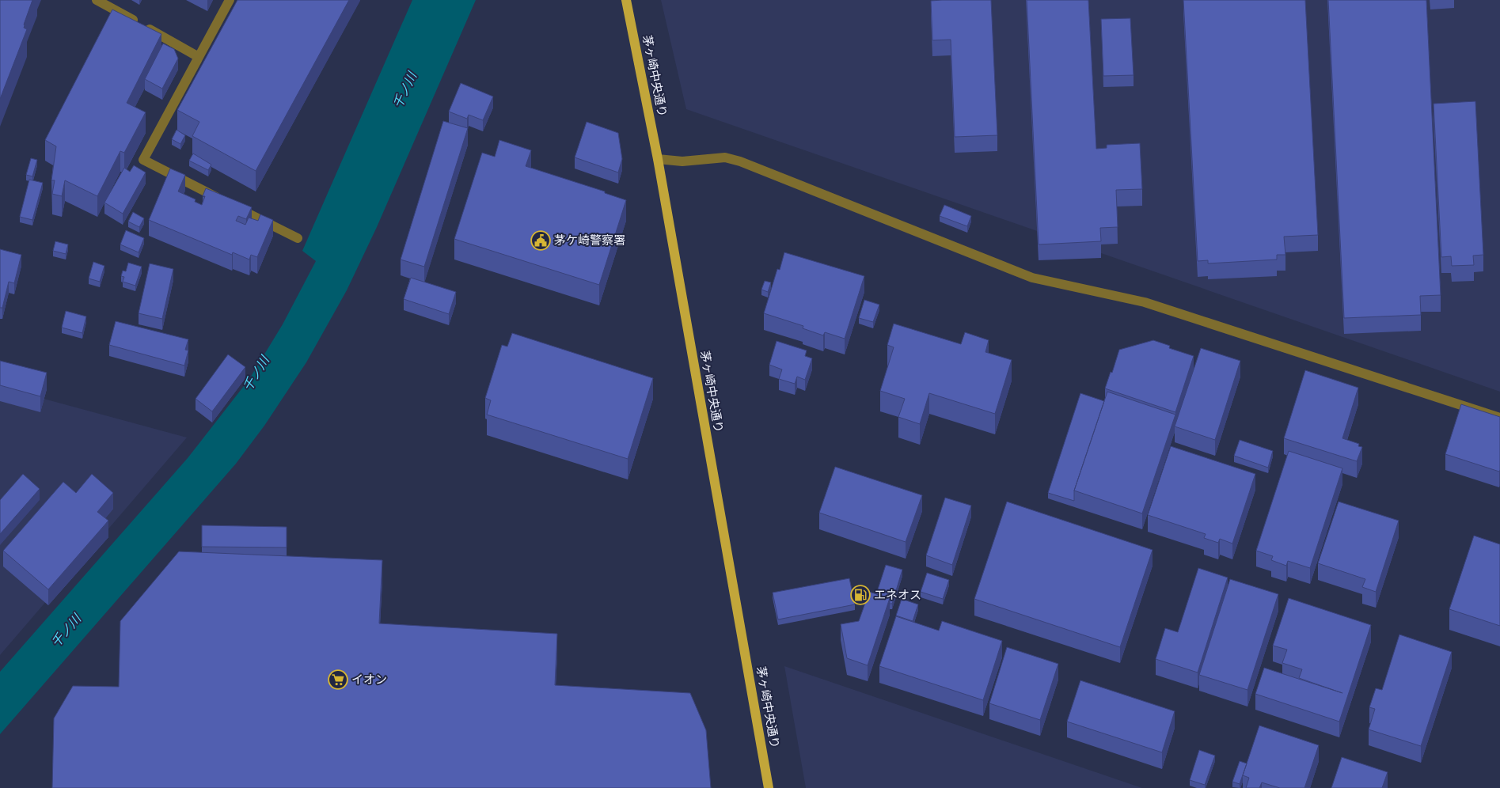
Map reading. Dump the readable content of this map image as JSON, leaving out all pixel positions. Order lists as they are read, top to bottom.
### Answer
{
  "streets": {
    "main road": ["茅ヶ崎中央通り"]
  },
  "water": ["千ノ川"],
  "places": {
    "public building": ["茅ケ崎警察署"],
    "fuel station": ["エネオス"],
    "supermarket": ["イオン"]
  }
}
